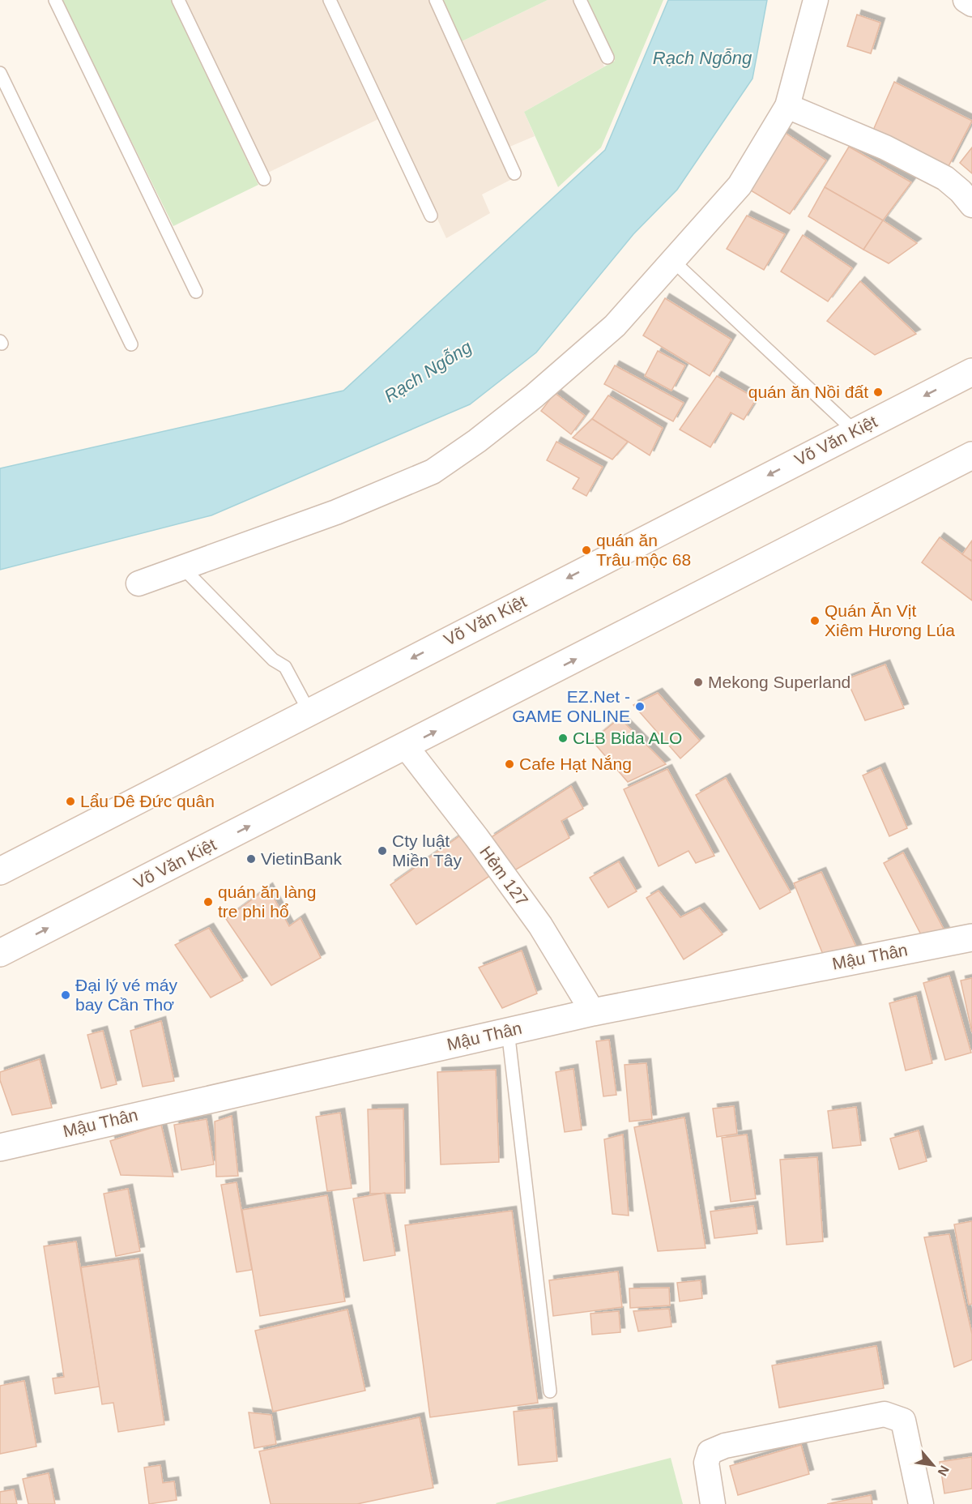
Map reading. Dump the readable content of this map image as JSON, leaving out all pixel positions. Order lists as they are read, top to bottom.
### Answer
{
  "streets": {
    "main road": ["Võ Văn Kiệt", "Mậu Thân"],
    "street": ["Hẻm 127"]
  },
  "crossings": [
    ["Võ Văn Kiệt", "Hẻm 127"],
    ["Hẻm 127", "Mậu Thân"]
  ],
  "water": ["Rạch Ngỗng"],
  "places": [
    "quán ăn Nồi đất",
    "quán ăn Trâu mộc 68",
    "Quán Ăn Vịt Xiêm Hương Lúa",
    "Mekong Superland",
    "EZ.Net - GAME ONLINE",
    "CLB Bida ALO",
    "Cafe Hạt Nắng",
    "Lẩu Dê Đức quân",
    "Cty luật Miền Tây",
    "VietinBank",
    "quán ăn làng tre phi hổ",
    "Đại lý vé máy bay Cần Thơ"
  ],
  "north": "bottom right"
}
